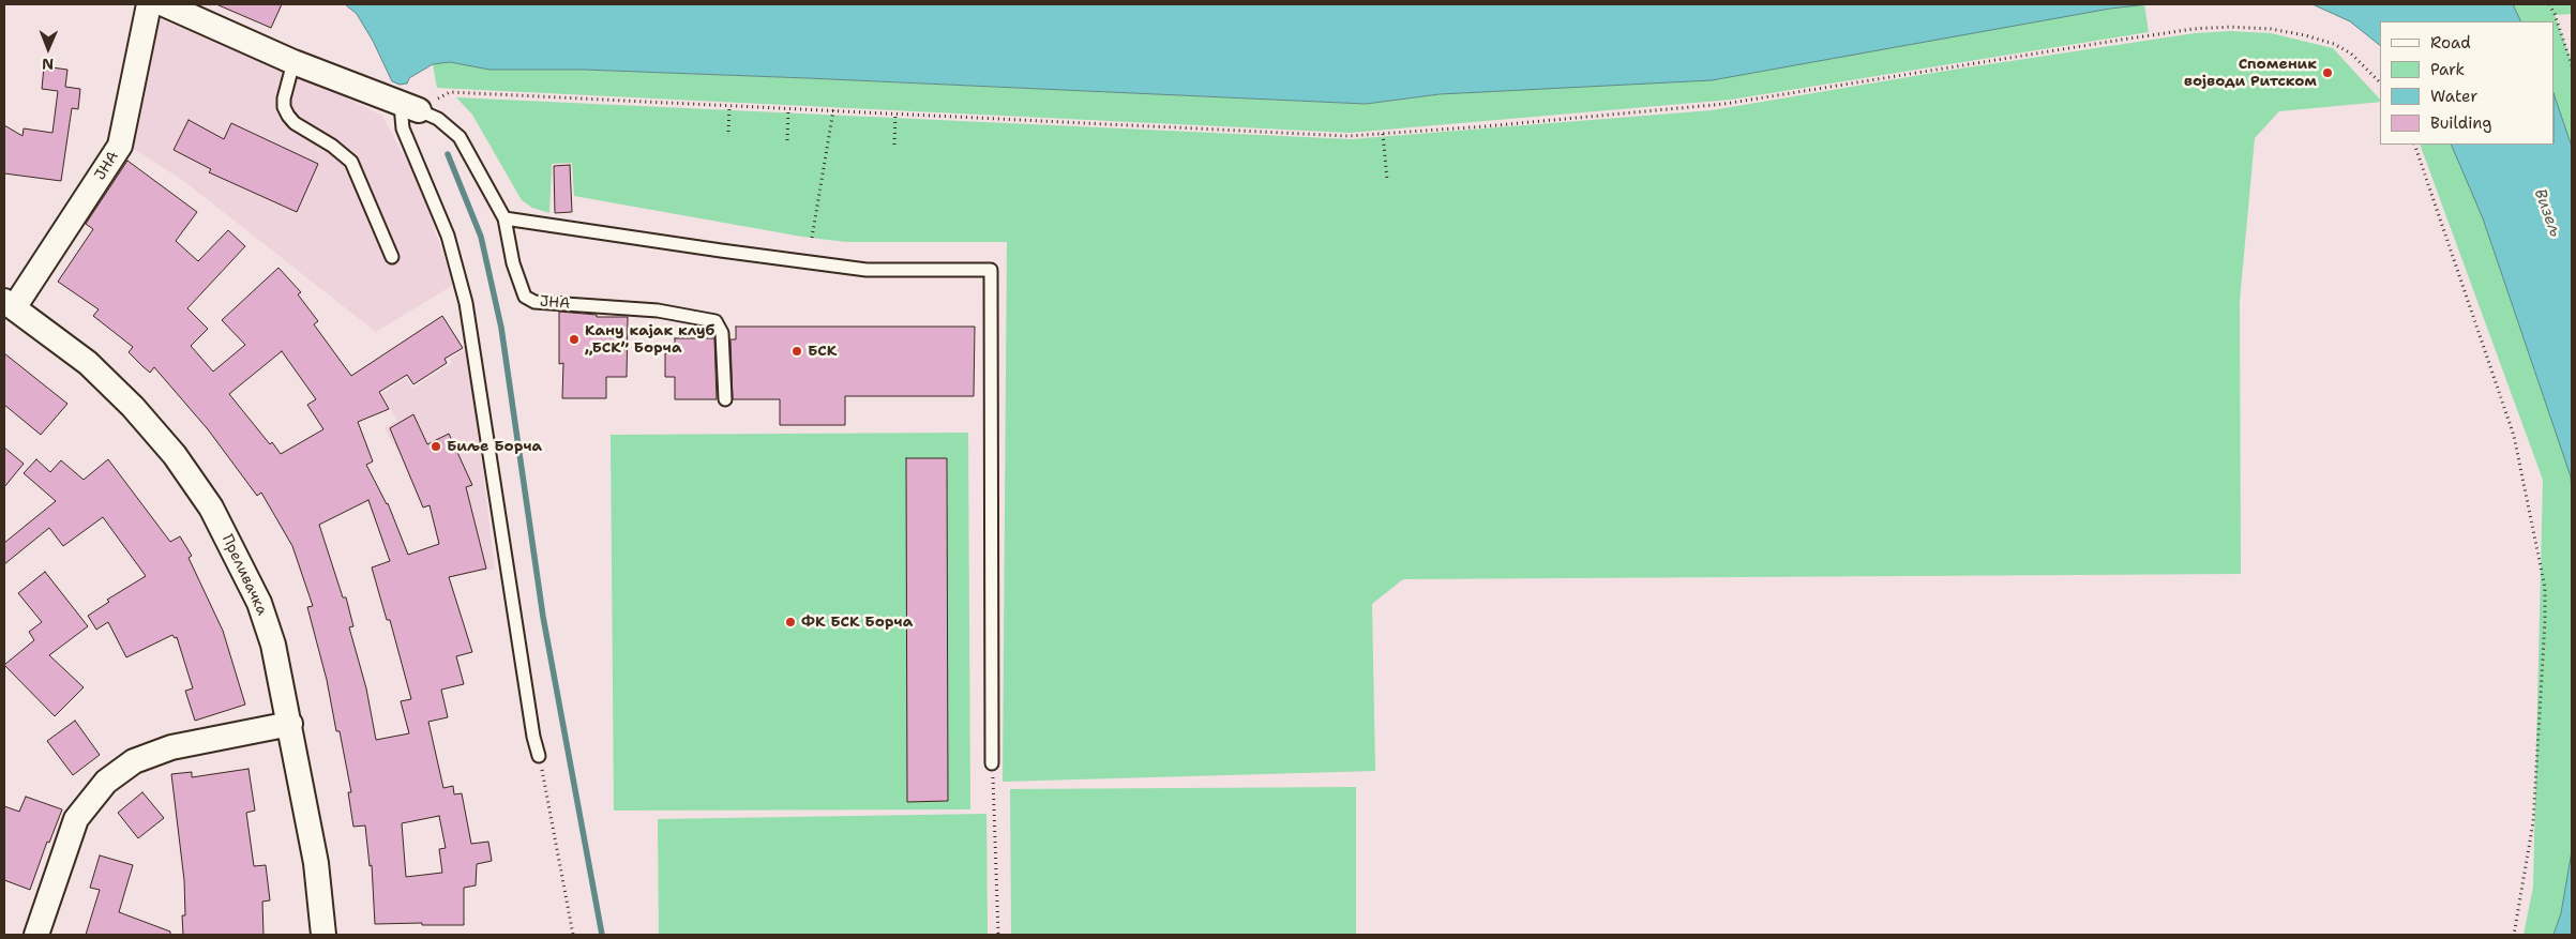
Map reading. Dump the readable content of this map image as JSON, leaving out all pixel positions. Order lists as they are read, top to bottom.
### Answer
{
  "streets": {
    "street": ["ЈНА", "Преливачка"]
  },
  "crossings": [
    ["ЈНА", "Преливачка"]
  ],
  "water": ["Визељ"],
  "places": [
    "Споменик војводи Ритском",
    "Кану кајак клуб „БСК” Борча",
    "БСК",
    "Биље Борча",
    "ФК БСК Борча"
  ],
  "legend": [
    "Road",
    "Park",
    "Water",
    "Building"
  ],
  "north": "bottom"
}
